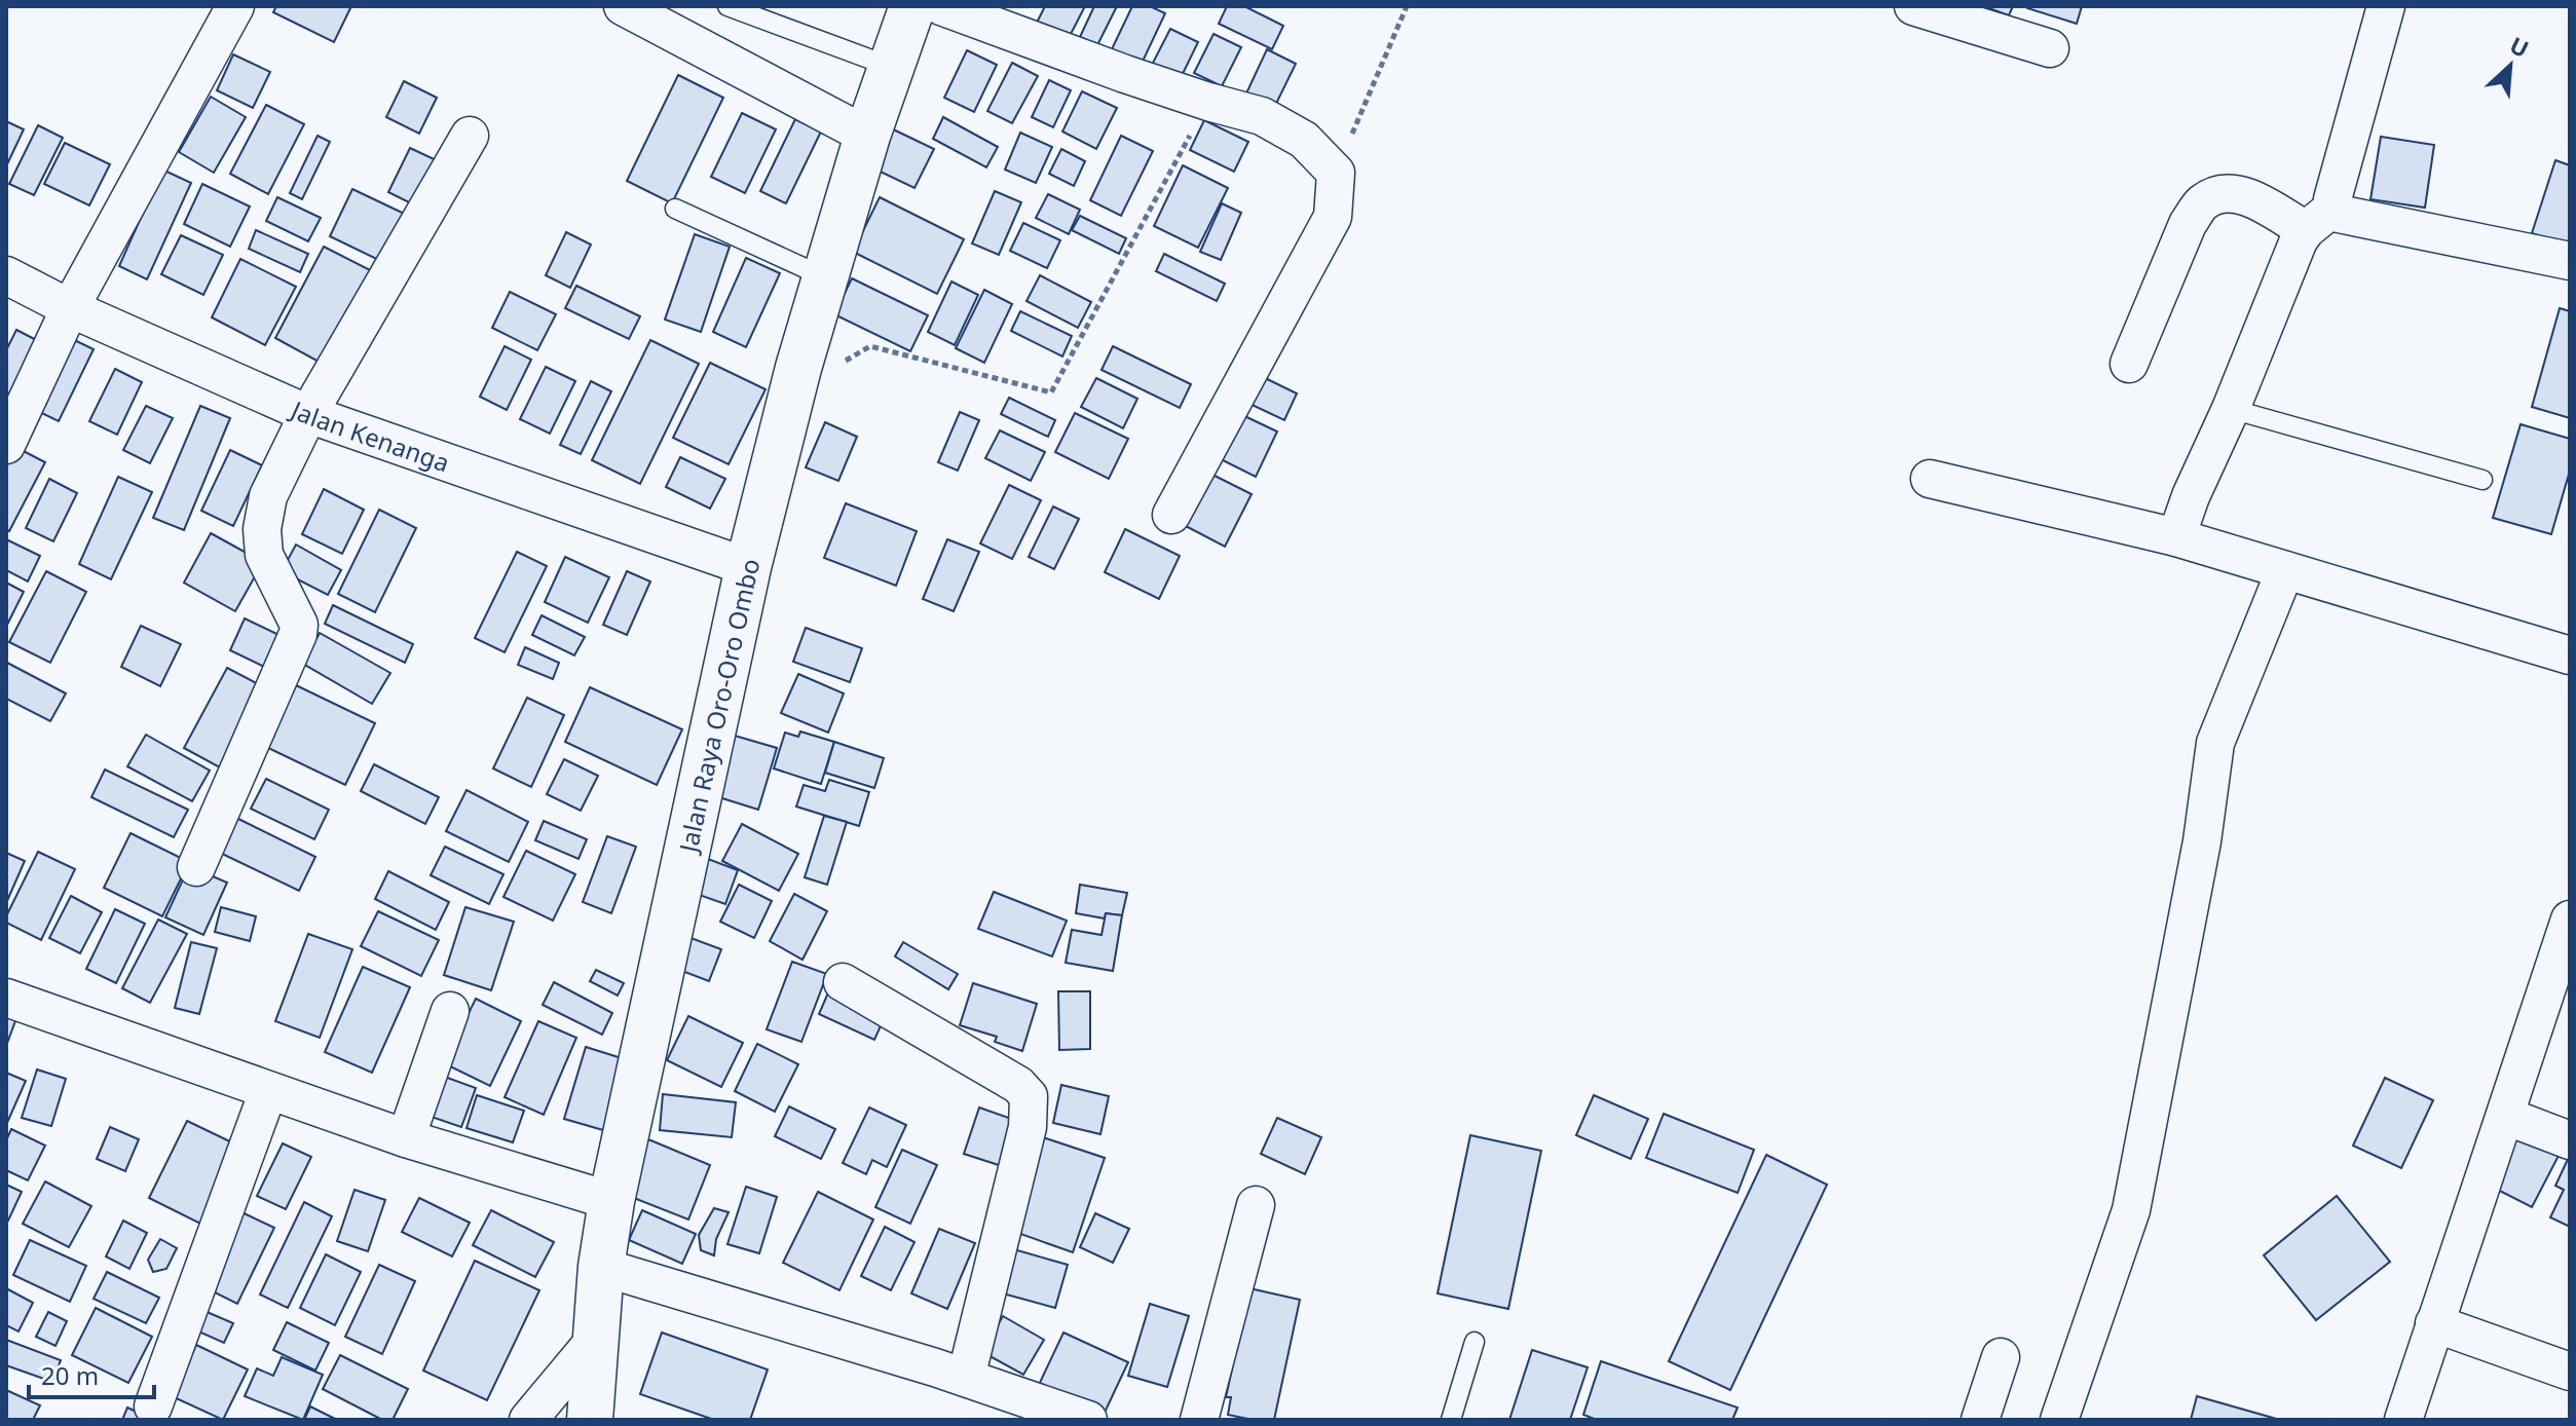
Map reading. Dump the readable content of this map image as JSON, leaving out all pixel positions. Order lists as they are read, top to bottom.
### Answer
{
  "streets": {
    "main road": ["Jalan Raya Oro-Oro Ombo"],
    "street": ["Jalan Kenanga"]
  },
  "crossings": [
    ["Jalan Kenanga", "Jalan Raya Oro-Oro Ombo"]
  ],
  "scale_bar": "20 m",
  "north": "top right"
}
